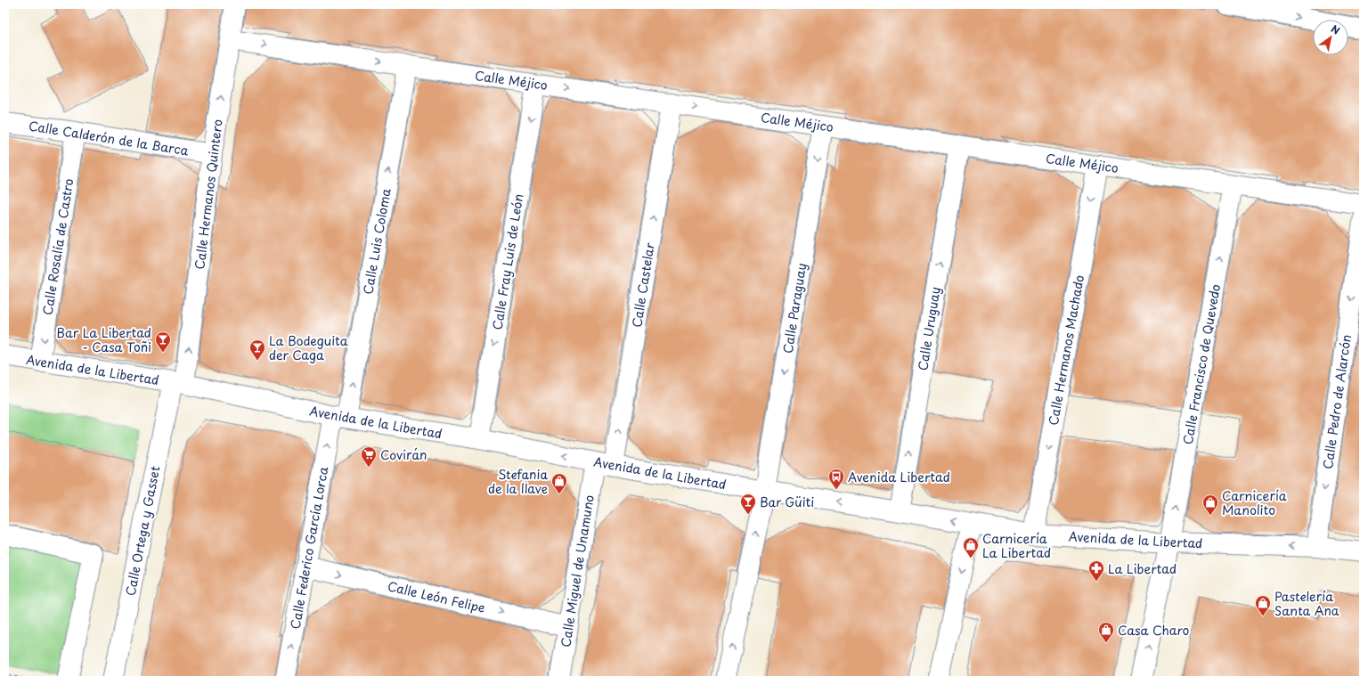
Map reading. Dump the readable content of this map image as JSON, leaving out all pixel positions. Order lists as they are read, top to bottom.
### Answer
{
  "streets": {
    "street": [
      "Calle Méjico",
      "Calle Calderón de la Barca",
      "Calle Hermanos Quintero",
      "Calle Luis Coloma",
      "Calle Rosalía de Castro",
      "Calle Fray Luis de León",
      "Calle Castelar",
      "Calle Paraguay",
      "Calle Uruguay",
      "Calle Hermanos Machado",
      "Calle Francisco de Quevedo",
      "Avenida de la Libertad",
      "Calle Pedro de Alarcón",
      "Calle Ortega y Gasset",
      "Calle Federico García Lorca",
      "Calle Miguel de Unamuno",
      "Calle León Felipe"
    ]
  },
  "crossings": [
    ["Calle Méjico", "Calle Hermanos Quintero"],
    ["Calle Méjico", "Calle Luis Coloma"],
    ["Calle Méjico", "Calle Fray Luis de León"],
    ["Calle Méjico", "Calle Castelar"],
    ["Calle Méjico", "Calle Paraguay"],
    ["Calle Méjico", "Calle Uruguay"],
    ["Calle Méjico", "Calle Hermanos Machado"],
    ["Calle Méjico", "Calle Francisco de Quevedo"],
    ["Calle Calderón de la Barca", "Calle Hermanos Quintero"],
    ["Calle Calderón de la Barca", "Calle Rosalía de Castro"],
    ["Calle Hermanos Quintero", "Avenida de la Libertad"],
    ["Calle Hermanos Quintero", "Calle Ortega y Gasset"],
    ["Calle Luis Coloma", "Avenida de la Libertad"],
    ["Calle Luis Coloma", "Calle Federico García Lorca"],
    ["Calle Rosalía de Castro", "Avenida de la Libertad"],
    ["Calle Fray Luis de León", "Avenida de la Libertad"],
    ["Calle Castelar", "Avenida de la Libertad"],
    ["Calle Paraguay", "Avenida de la Libertad"],
    ["Calle Uruguay", "Avenida de la Libertad"],
    ["Calle Hermanos Machado", "Avenida de la Libertad"],
    ["Calle Francisco de Quevedo", "Avenida de la Libertad"],
    ["Avenida de la Libertad", "Calle Pedro de Alarcón"],
    ["Avenida de la Libertad", "Calle Ortega y Gasset"],
    ["Avenida de la Libertad", "Calle Federico García Lorca"],
    ["Avenida de la Libertad", "Calle Miguel de Unamuno"],
    ["Calle Federico García Lorca", "Calle León Felipe"],
    ["Calle Miguel de Unamuno", "Calle León Felipe"]
  ],
  "one_way": [
    "Calle Méjico",
    "Calle Hermanos Quintero",
    "Calle Luis Coloma",
    "Calle Rosalía de Castro",
    "Calle Fray Luis de León",
    "Calle Castelar",
    "Calle Uruguay",
    "Calle Hermanos Machado",
    "Calle Francisco de Quevedo",
    "Calle Pedro de Alarcón",
    "Calle Federico García Lorca",
    "Calle León Felipe"
  ],
  "places": {
    "bar": ["Bar La Libertad - Casa Toñi", "La Bodeguita der Caga", "Bar Güiti"],
    "supermarket": ["Covirán"],
    "bus stop": ["Avenida Libertad"],
    "shop": [
      "Stefania de la llave",
      "Carnicería Manolito",
      "Carnicería La Libertad",
      "Pastelería Santa Ana",
      "Casa Charo"
    ],
    "pharmacy": ["La Libertad"]
  },
  "north": "top right"
}
